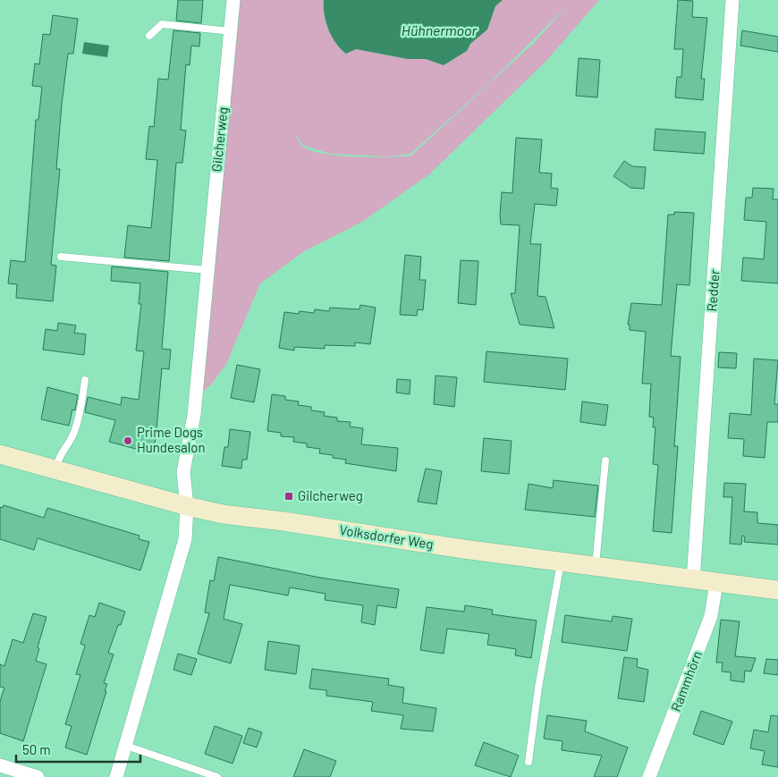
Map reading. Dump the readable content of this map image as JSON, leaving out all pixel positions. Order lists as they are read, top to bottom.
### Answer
{
  "streets": {
    "street": [
      "Gilcherweg",
      "Redder",
      "Volksdorfer Weg",
      "Rammhörn"
    ]
  },
  "crossings": [
    ["Gilcherweg", "Volksdorfer Weg"],
    ["Redder", "Volksdorfer Weg"],
    ["Volksdorfer Weg", "Rammhörn"]
  ],
  "water": ["Hühnermoor"],
  "places": {
    "other": ["Prime Dogs Hundesalon"],
    "transit": ["Gilcherweg"]
  },
  "scale_bar": "50 m"
}
